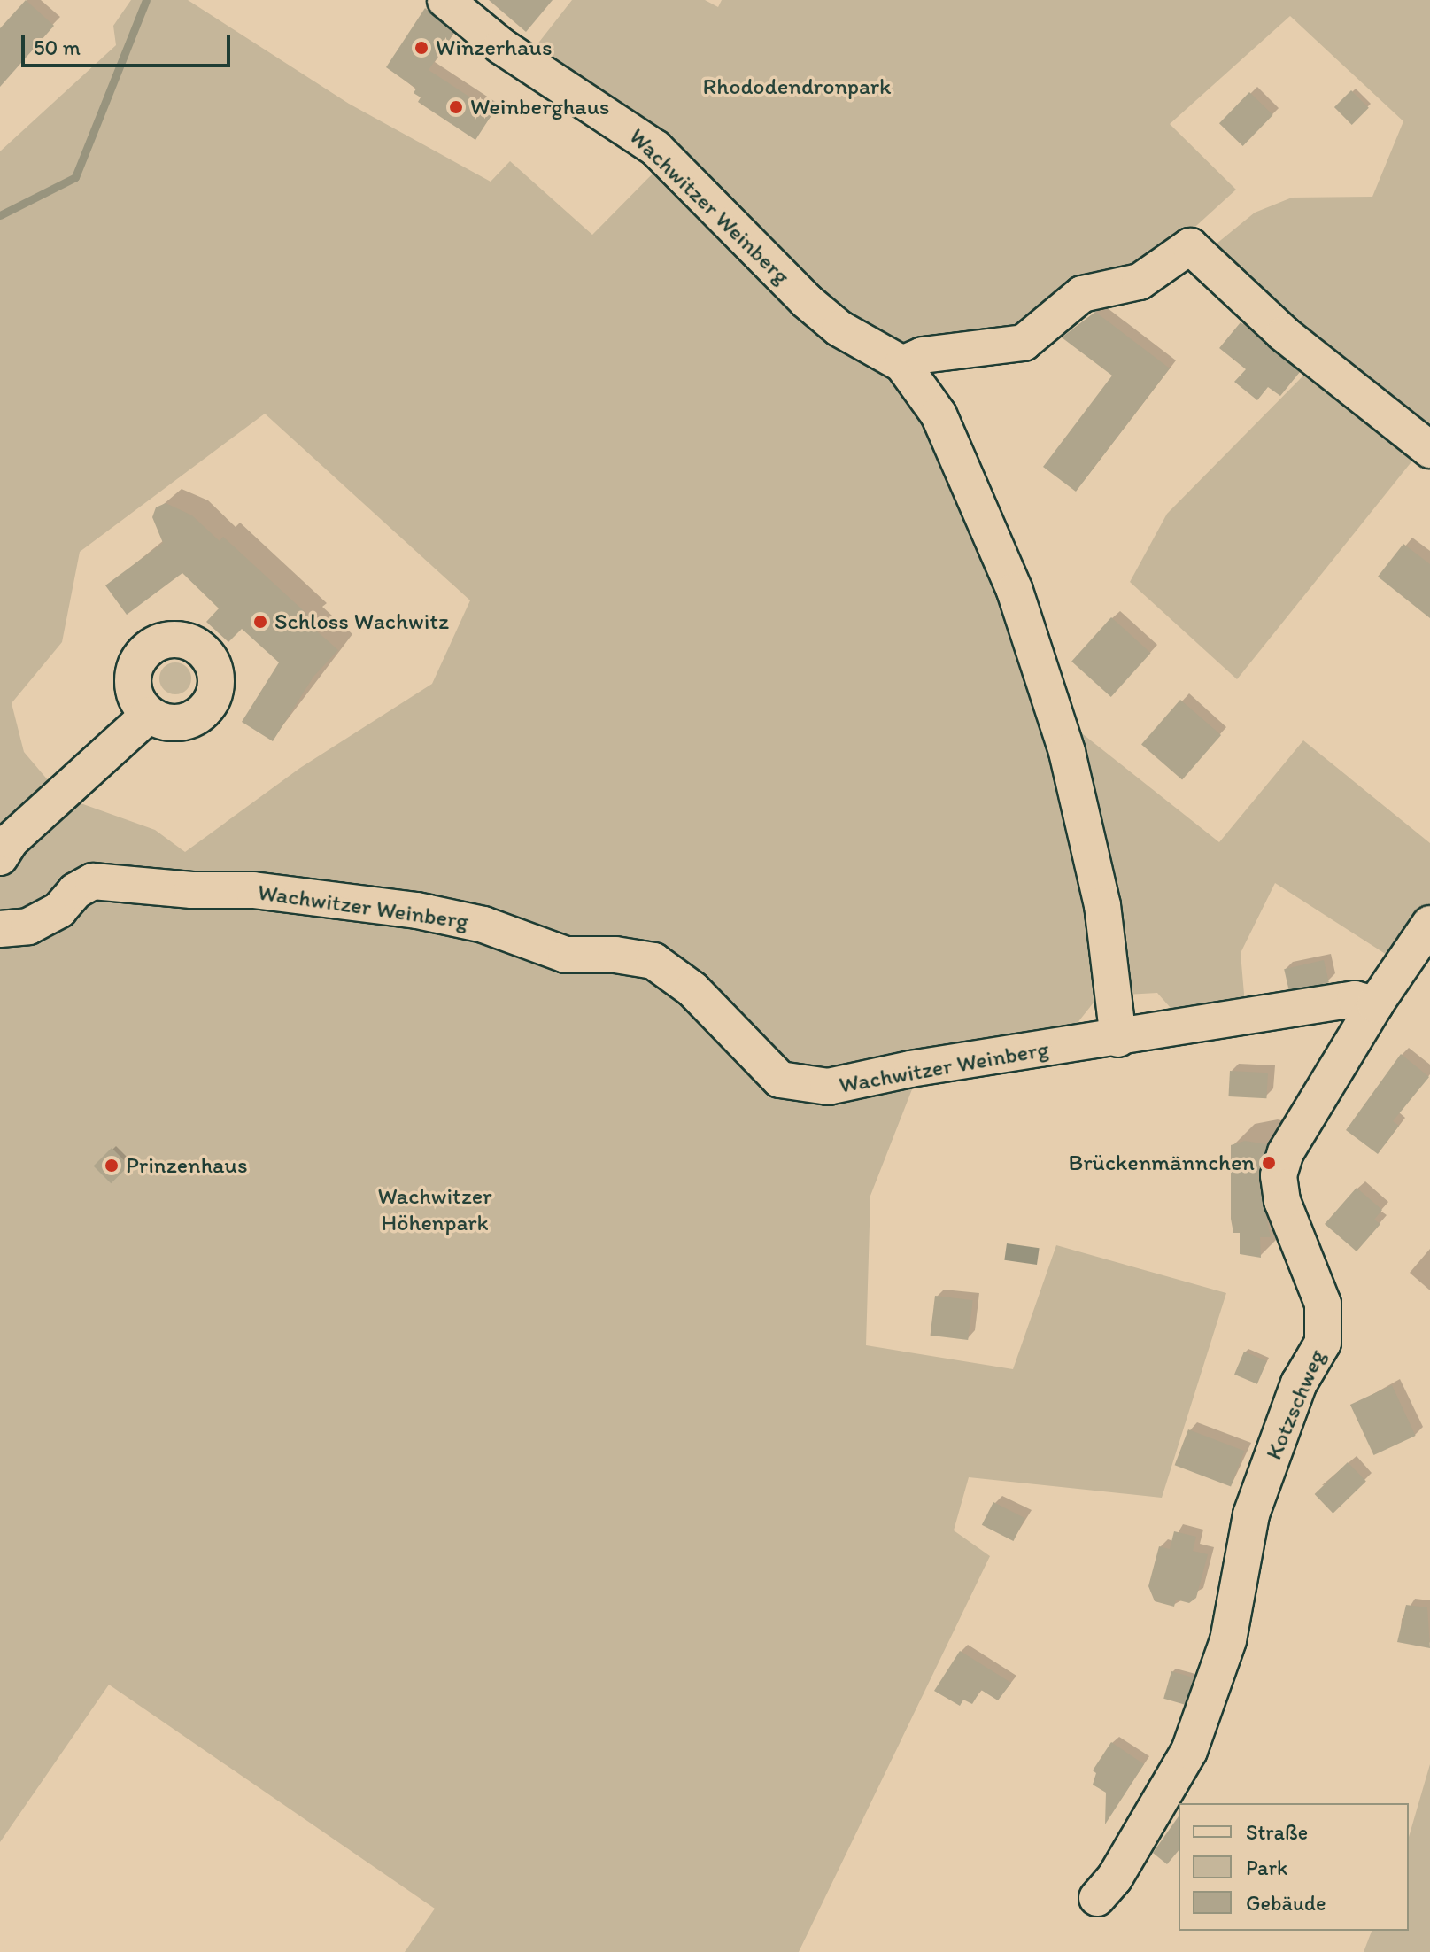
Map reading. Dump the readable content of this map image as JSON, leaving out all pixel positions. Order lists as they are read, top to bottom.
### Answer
{
  "streets": {
    "street": ["Wachwitzer Weinberg", "Kotzschweg"]
  },
  "parks": ["Rhododendronpark", "Wachwitzer Höhenpark"],
  "places": [
    "Winzerhaus",
    "Weinberghaus",
    "Schloss Wachwitz",
    "Brückenmännchen",
    "Prinzenhaus"
  ],
  "legend": ["Straße", "Park", "Gebäude"],
  "scale_bar": "50 m"
}
